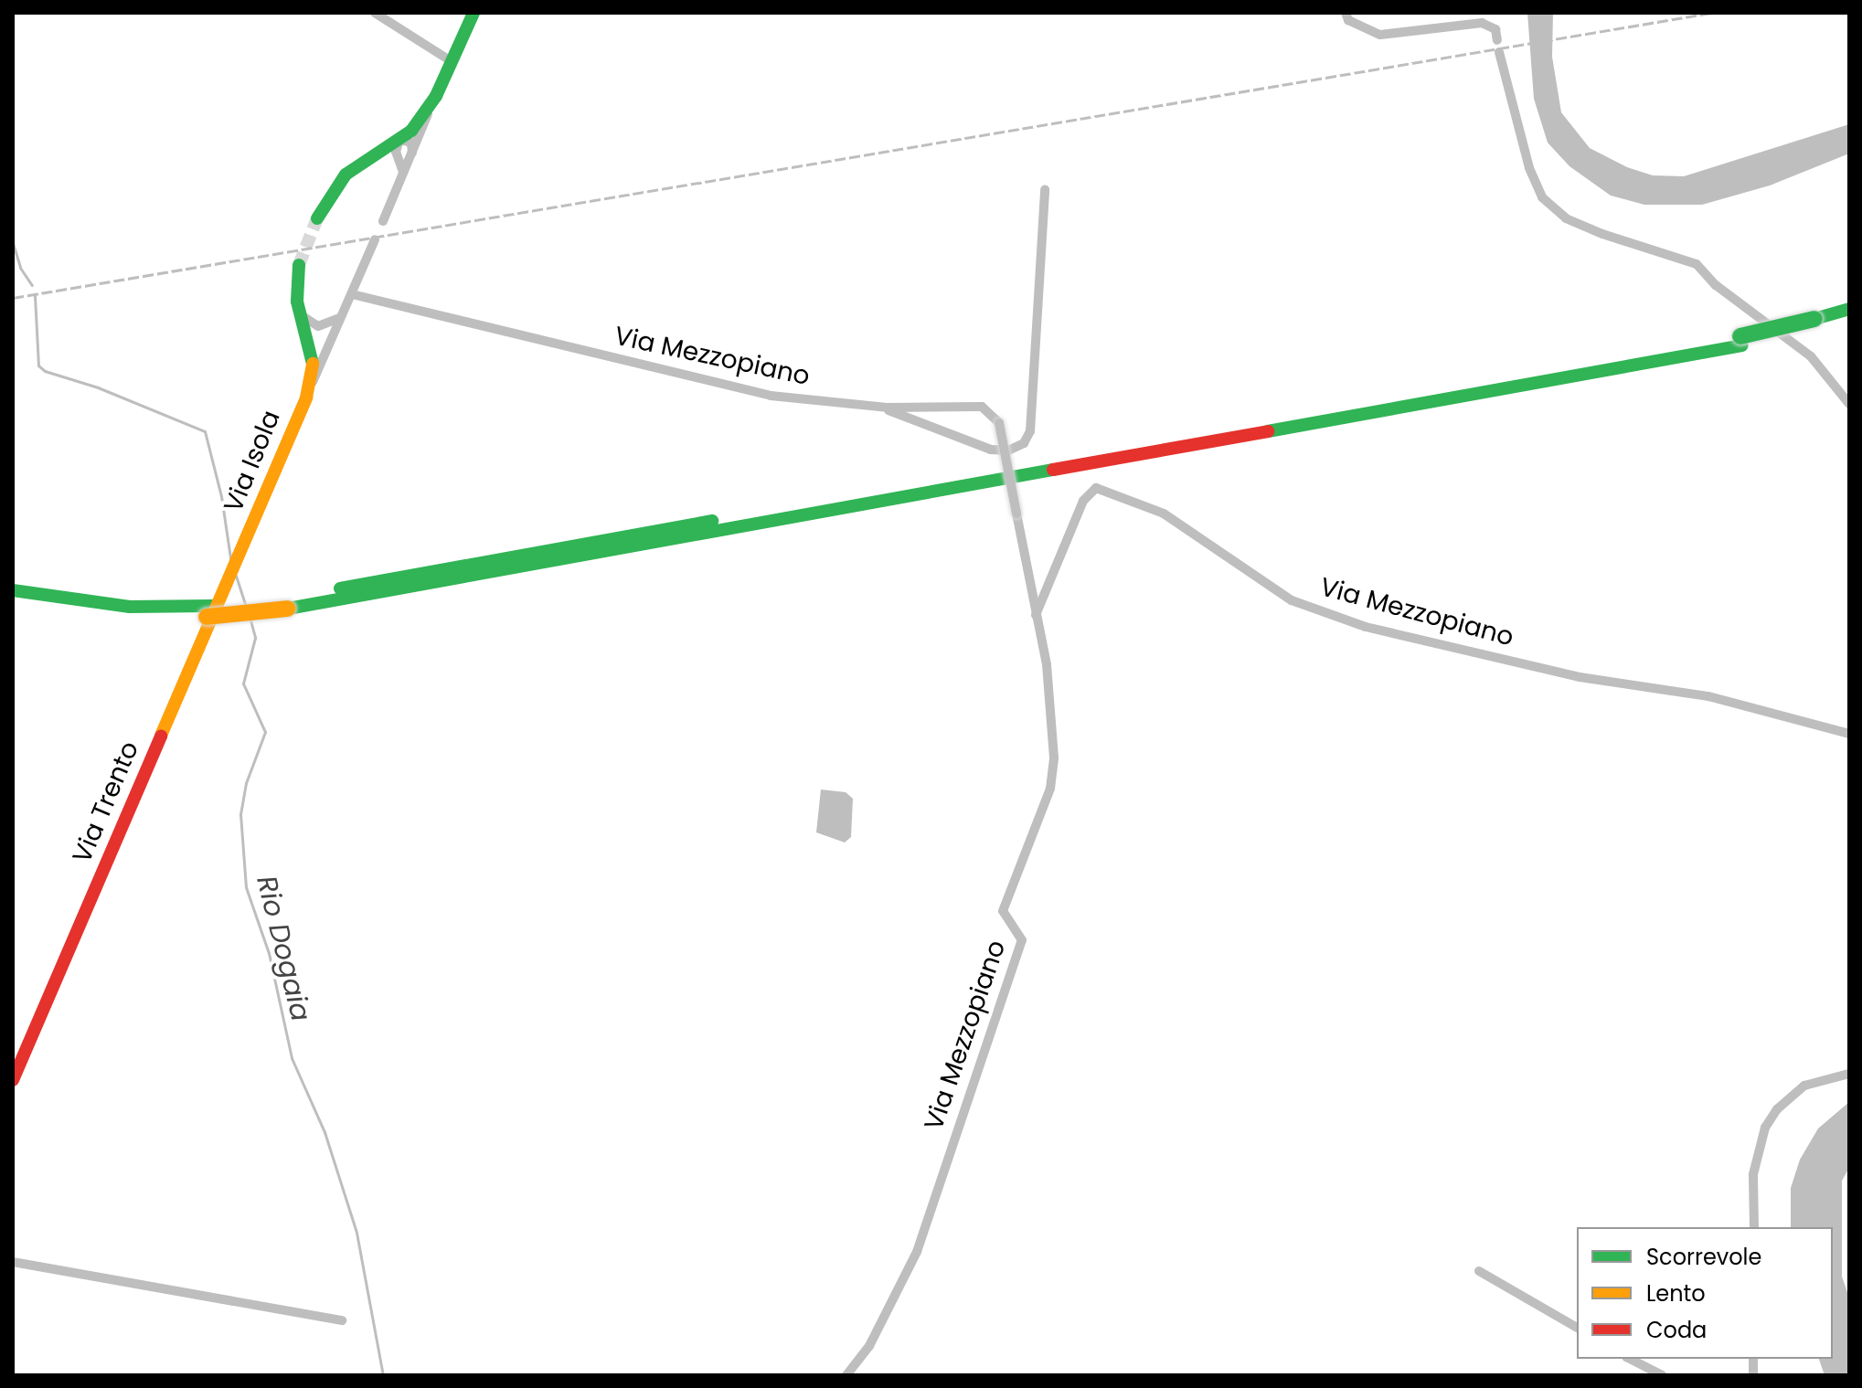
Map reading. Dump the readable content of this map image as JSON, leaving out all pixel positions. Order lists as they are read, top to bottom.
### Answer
{
  "streets": {
    "main road": ["Via Isola", "Via Trento"],
    "street": ["Via Mezzopiano"]
  },
  "crossings": [
    ["Via Isola", "Via Trento"]
  ],
  "water": ["Rio Dogaia"],
  "legend": ["Scorrevole", "Lento", "Coda"]
}
